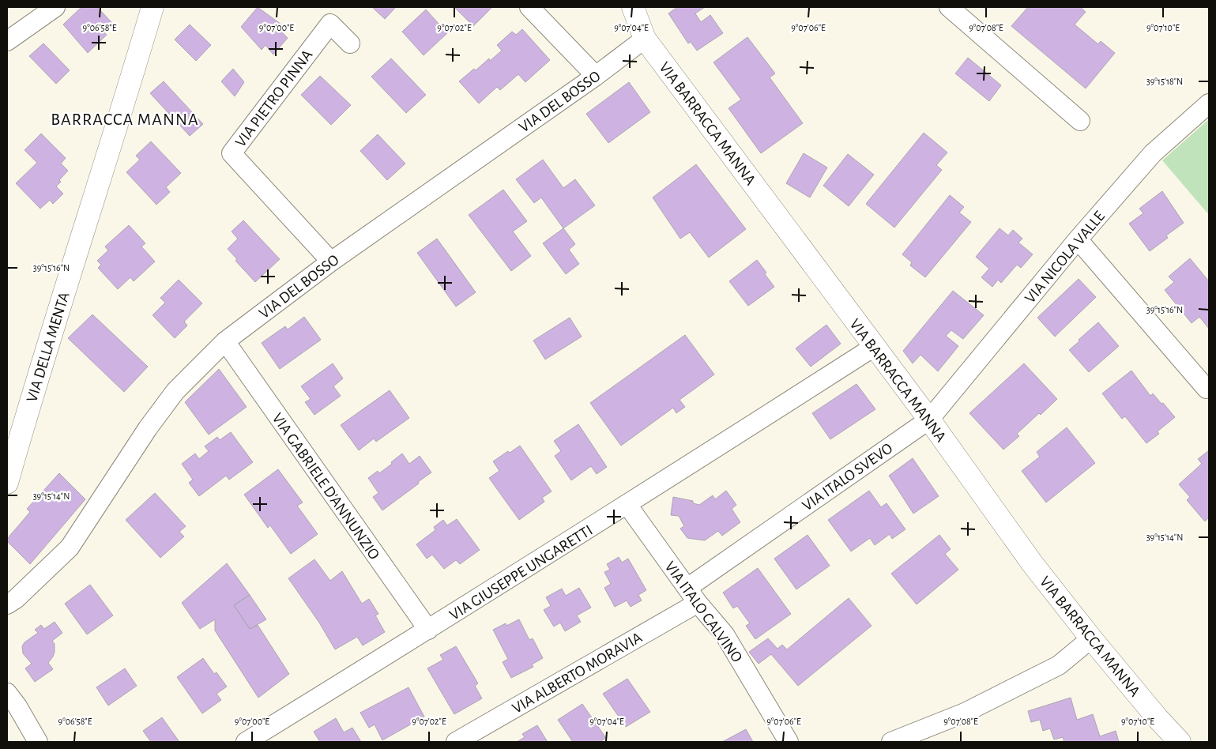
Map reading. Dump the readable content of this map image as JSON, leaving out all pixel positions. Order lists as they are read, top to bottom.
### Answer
{
  "streets": {
    "street": [
      "VIA PIETRO PINNA",
      "VIA DEL BOSSO",
      "VIA BARRACCA MANNA",
      "VIA NICOLA VALLE",
      "VIA DELLA MENTA",
      "VIA ITALO SVEVO",
      "VIA GABRIELE D'ANNUNZIO",
      "VIA GIUSEPPE UNGARETTI",
      "VIA ITALO CALVINO",
      "VIA ALBERTO MORAVIA"
    ]
  },
  "crossings": [
    ["VIA PIETRO PINNA", "VIA DEL BOSSO"],
    ["VIA DEL BOSSO", "VIA BARRACCA MANNA"],
    ["VIA DEL BOSSO", "VIA GABRIELE D'ANNUNZIO"],
    ["VIA BARRACCA MANNA", "VIA NICOLA VALLE"],
    ["VIA BARRACCA MANNA", "VIA ITALO SVEVO"],
    ["VIA BARRACCA MANNA", "VIA GIUSEPPE UNGARETTI"],
    ["VIA NICOLA VALLE", "VIA ITALO SVEVO"],
    ["VIA ITALO SVEVO", "VIA ITALO CALVINO"],
    ["VIA ITALO SVEVO", "VIA ALBERTO MORAVIA"],
    ["VIA GABRIELE D'ANNUNZIO", "VIA GIUSEPPE UNGARETTI"],
    ["VIA GIUSEPPE UNGARETTI", "VIA ITALO CALVINO"],
    ["VIA ITALO CALVINO", "VIA ALBERTO MORAVIA"]
  ],
  "districts": ["BARRACCA MANNA"],
  "coordinates": [
    "9°06'58\"E",
    "9°07'00\"E",
    "9°07'02\"E",
    "9°07'04\"E",
    "9°07'06\"E",
    "9°07'08\"E",
    "9°07'10\"E",
    "39°15'18\"N",
    "39°15'16\"N",
    "39°15'14\"N"
  ]
}
